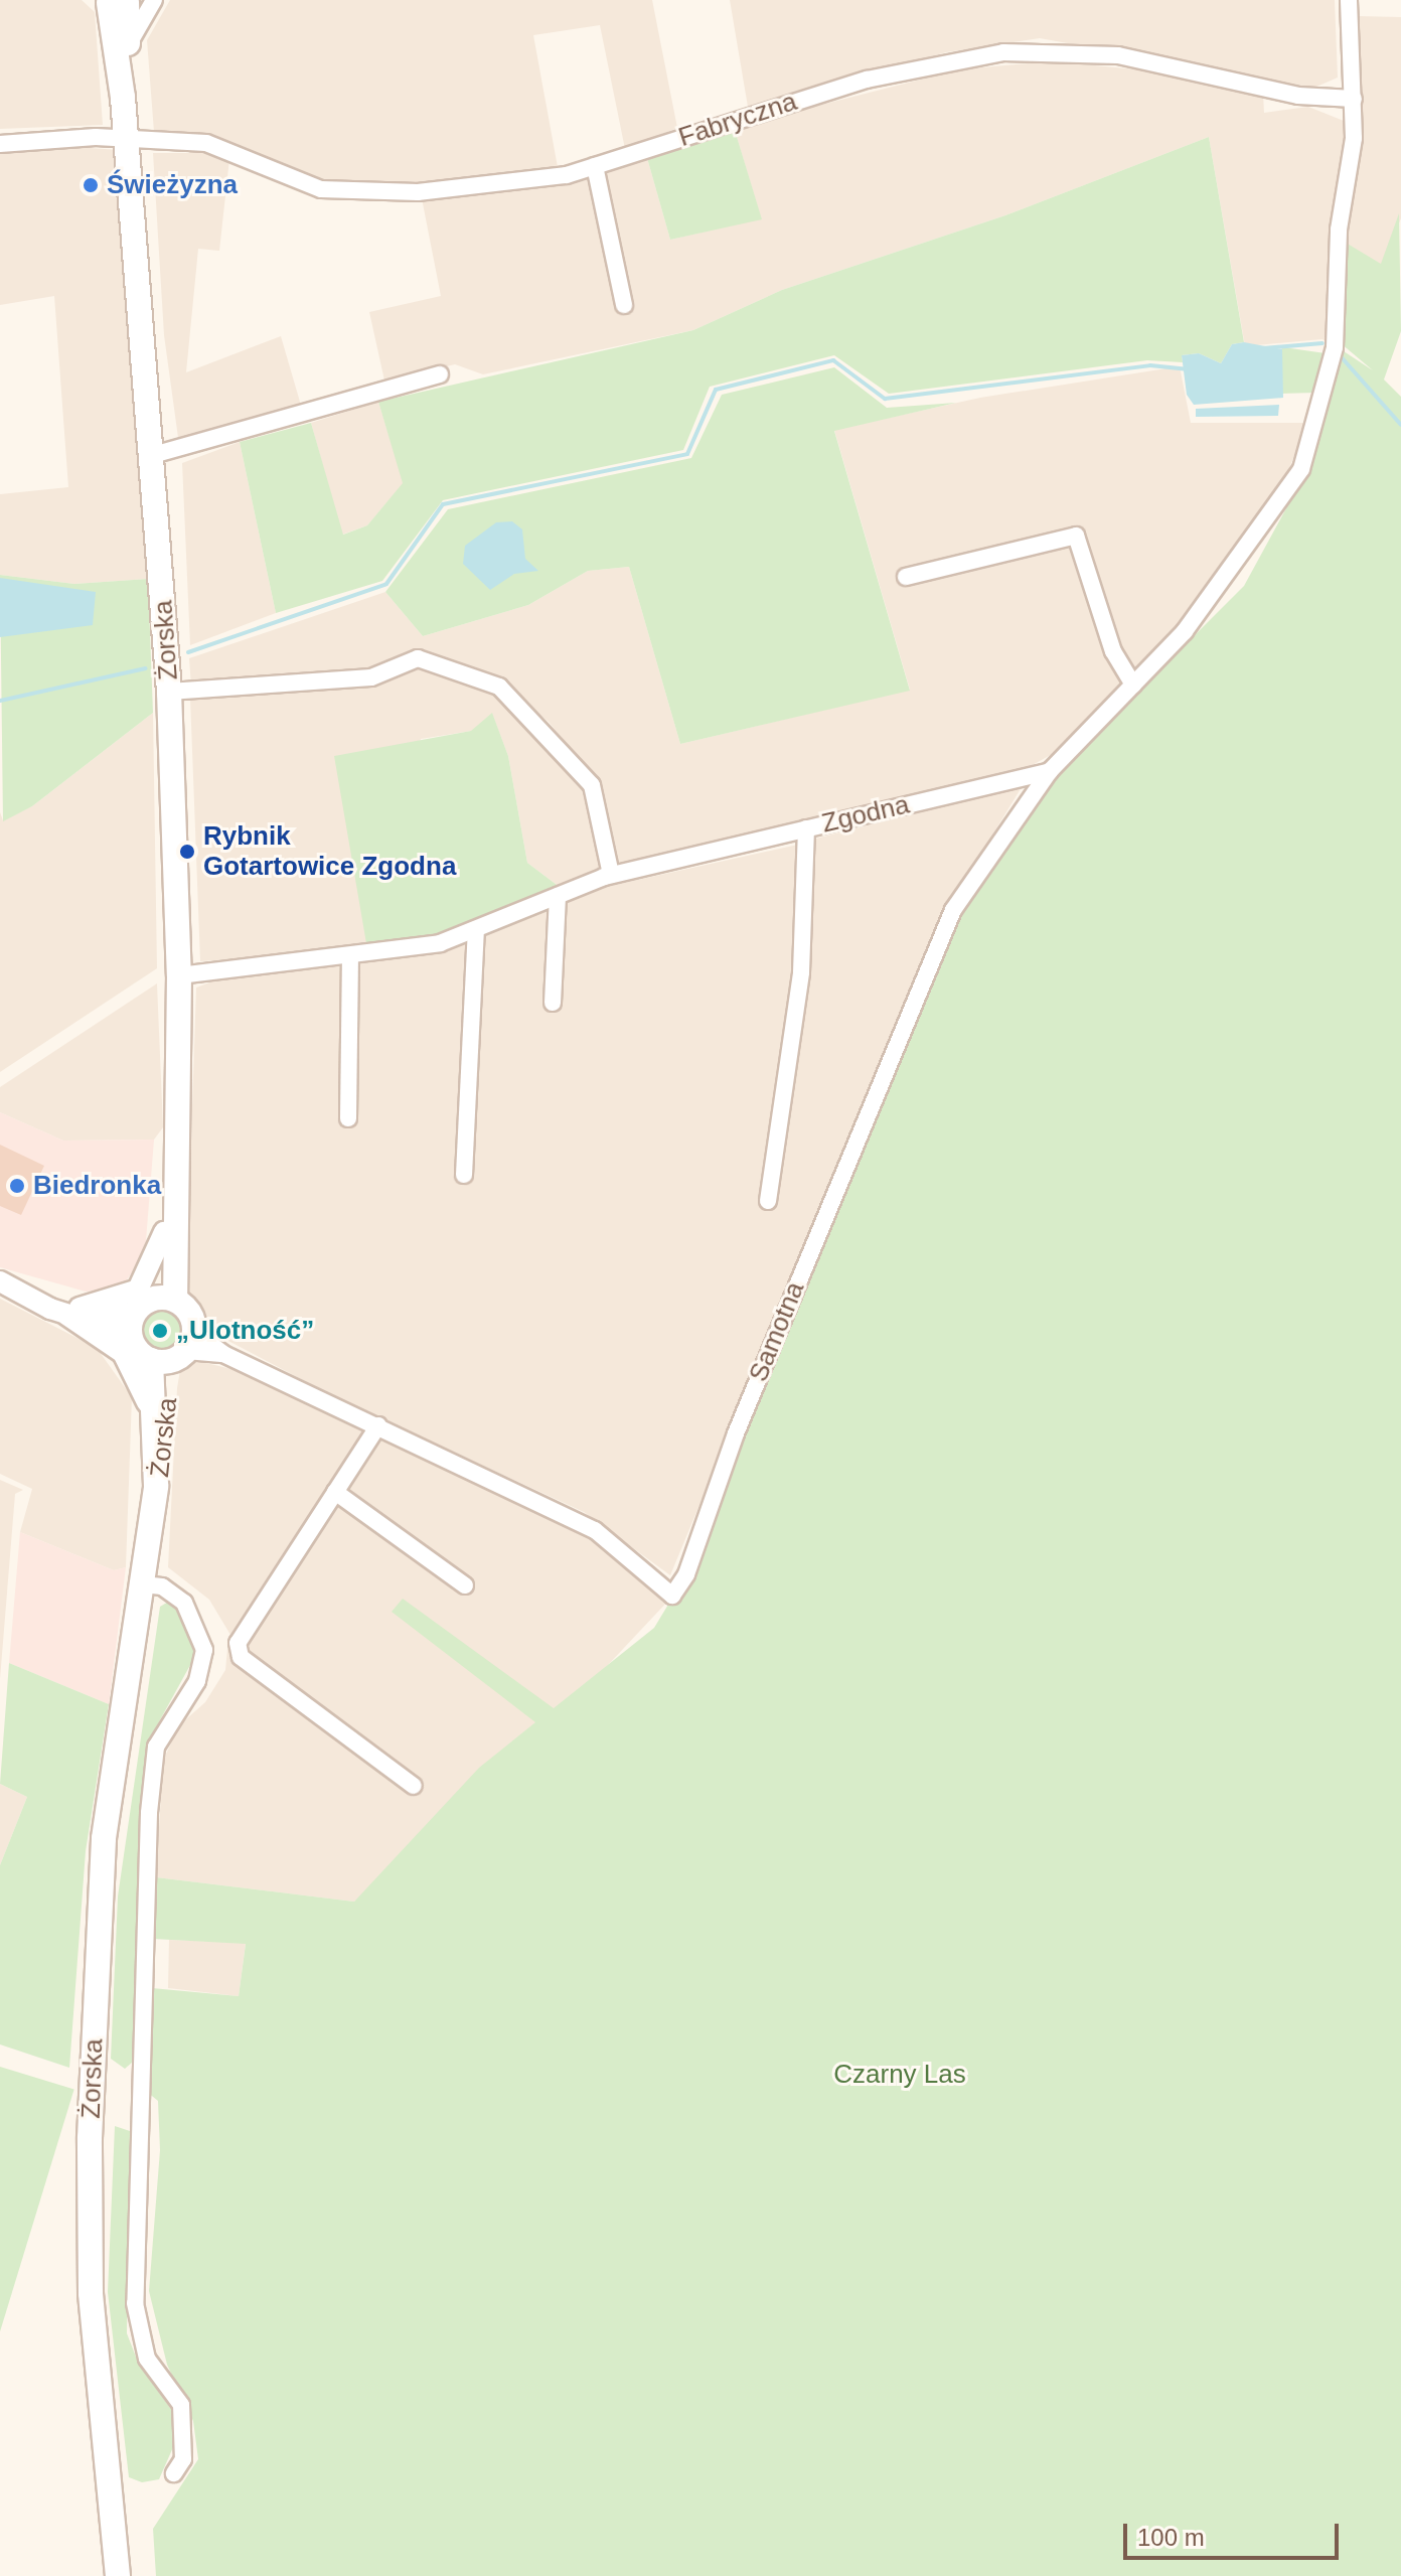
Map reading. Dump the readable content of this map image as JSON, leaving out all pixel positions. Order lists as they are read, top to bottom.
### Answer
{
  "streets": {
    "main road": ["Żorska"],
    "street": ["Fabryczna", "Zgodna", "Samotna"]
  },
  "crossings": [
    ["Fabryczna", "Żorska"],
    ["Żorska", "Zgodna"],
    ["Żorska", "Samotna"],
    ["Zgodna", "Samotna"]
  ],
  "parks": ["Czarny Las"],
  "places": [
    "Świeżyzna",
    "Rybnik Gotartowice Zgodna",
    "Biedronka",
    "„Ulotność”"
  ],
  "scale_bar": "100 m"
}
